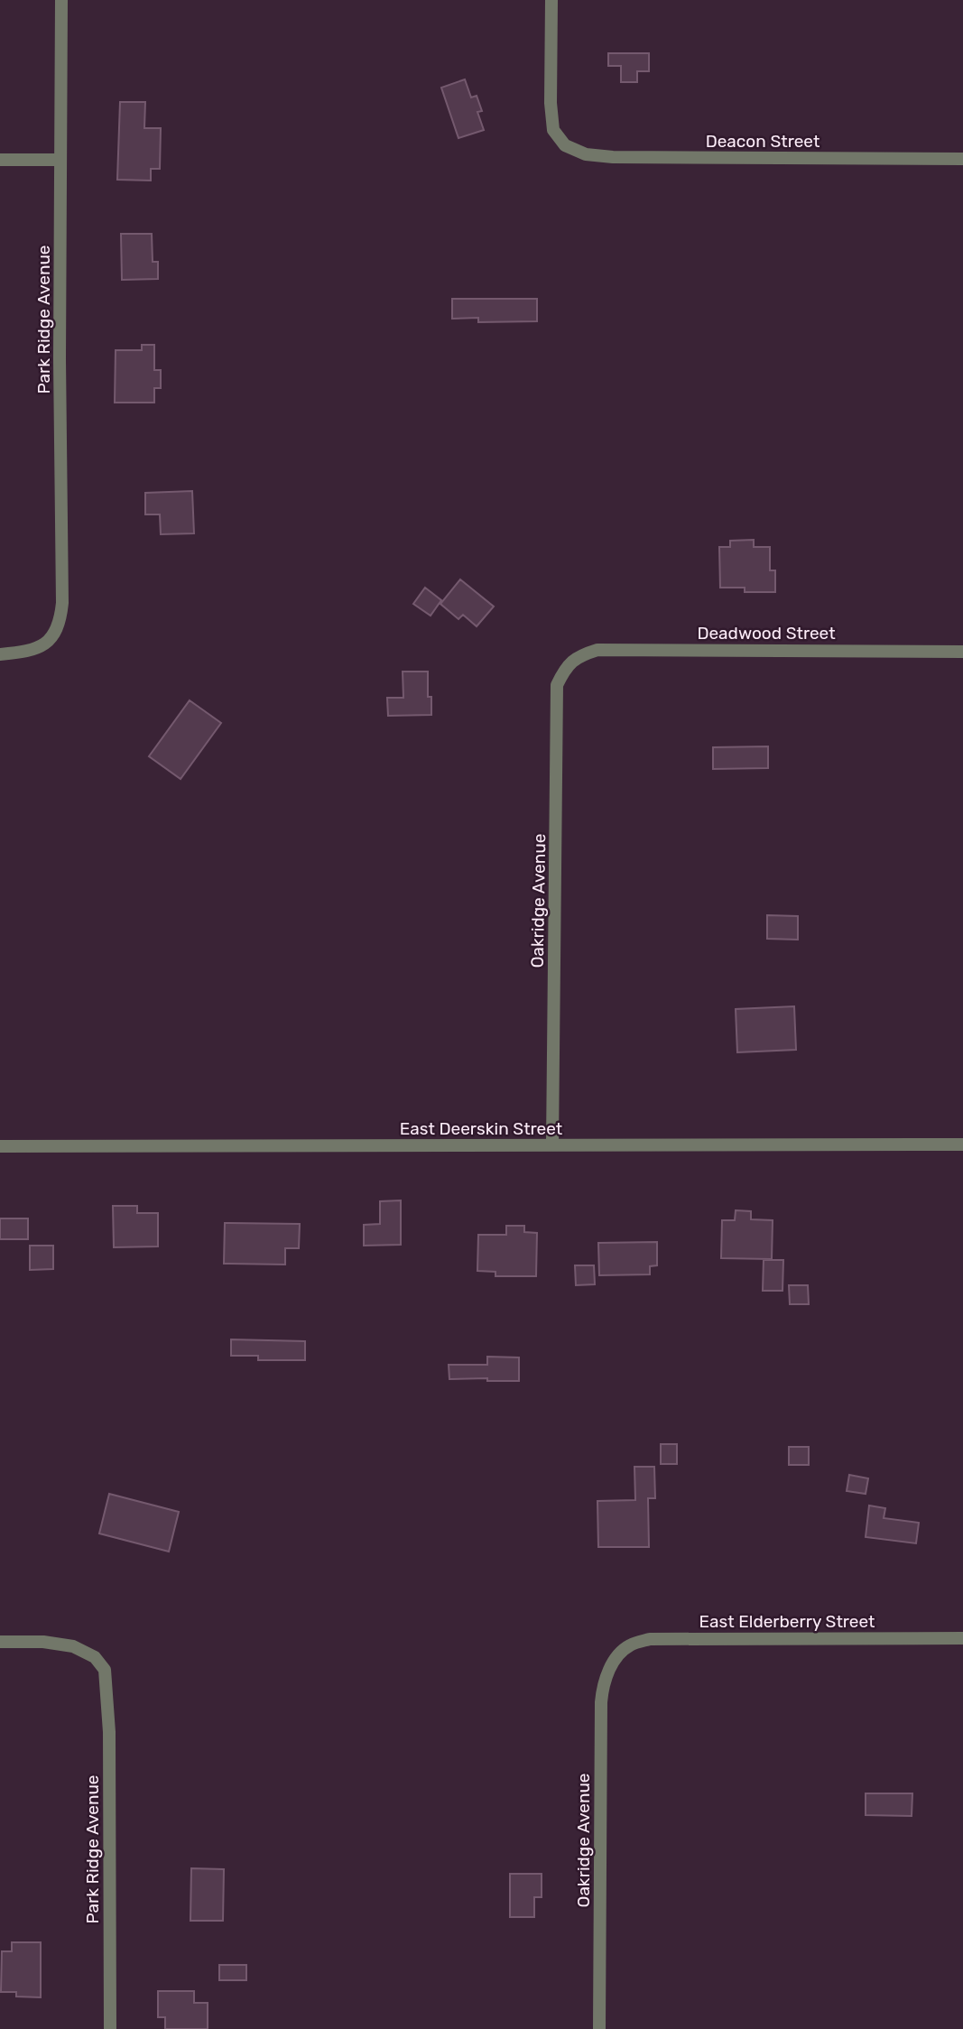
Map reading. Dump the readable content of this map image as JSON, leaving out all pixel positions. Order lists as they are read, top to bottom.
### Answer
{
  "streets": {
    "street": [
      "Deacon Street",
      "Park Ridge Avenue",
      "Deadwood Street",
      "Oakridge Avenue",
      "East Deerskin Street",
      "East Elderberry Street"
    ]
  },
  "crossings": [
    ["Deadwood Street", "Oakridge Avenue"],
    ["Oakridge Avenue", "East Deerskin Street"],
    ["Oakridge Avenue", "East Elderberry Street"]
  ]
}
